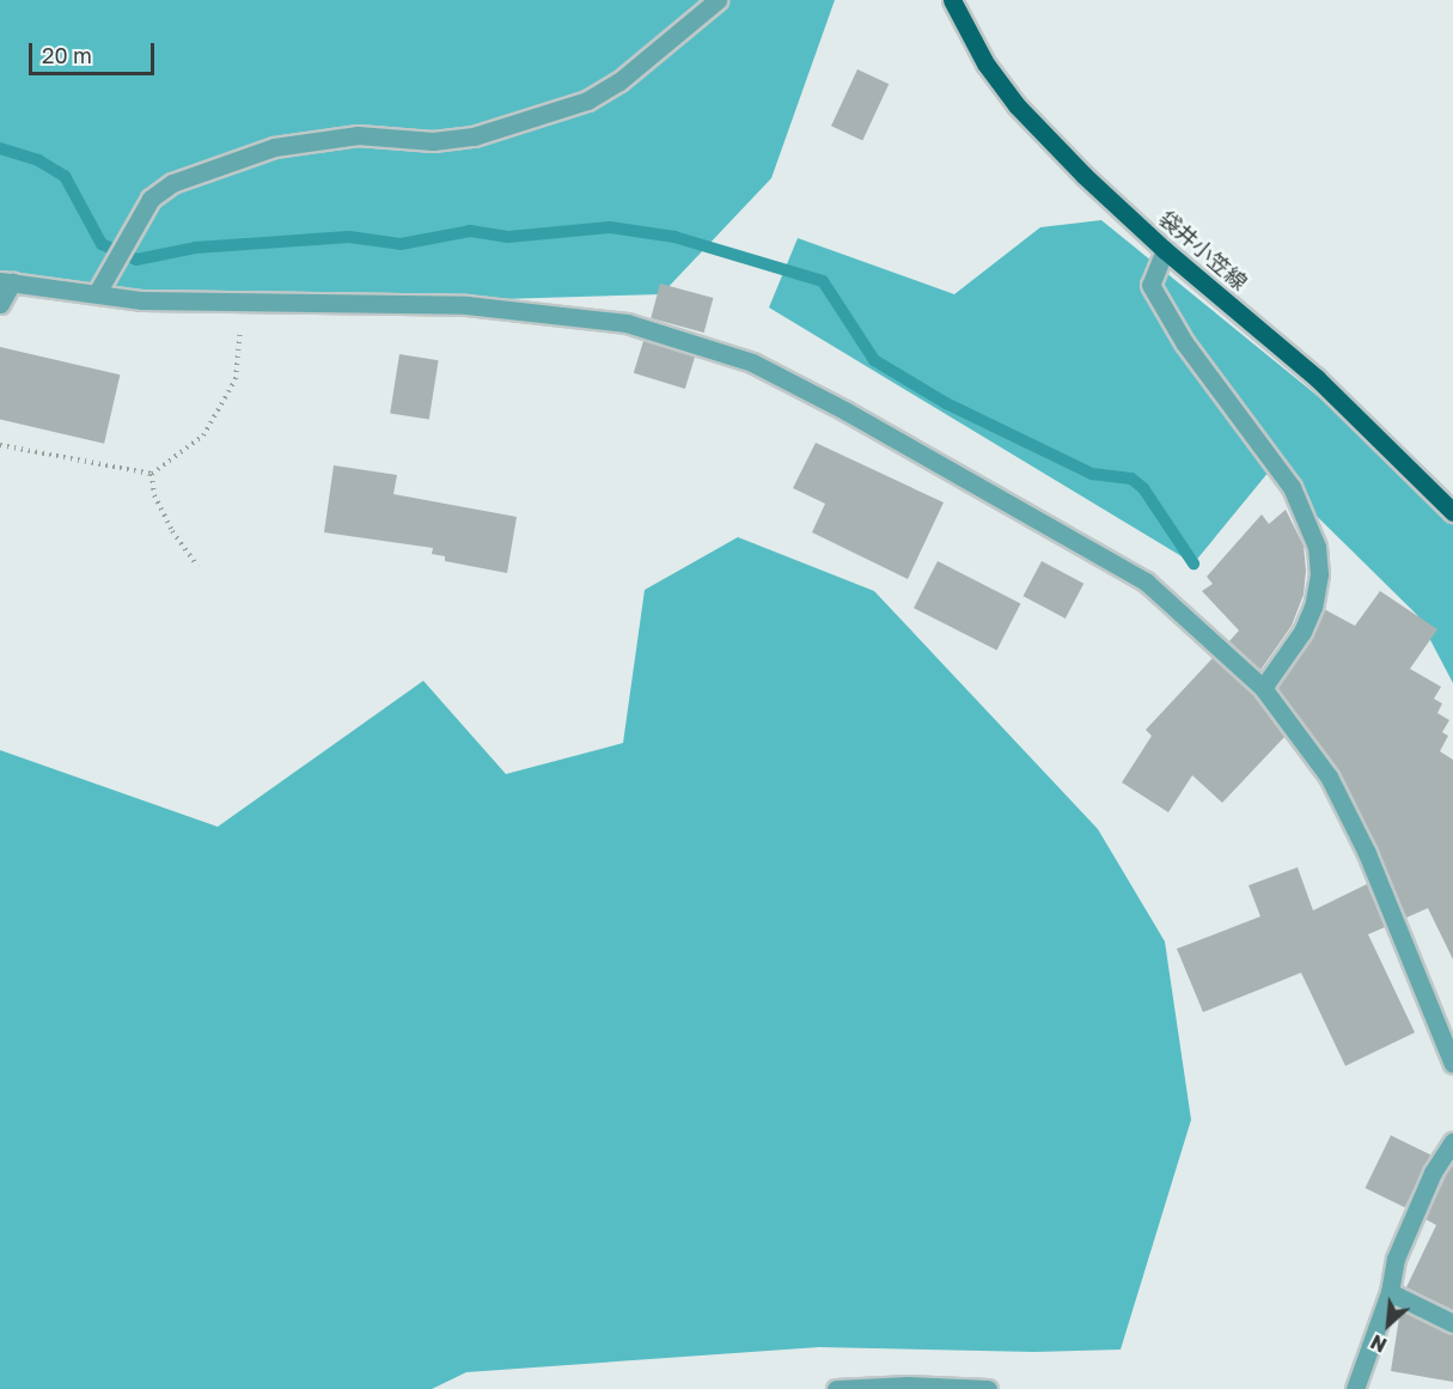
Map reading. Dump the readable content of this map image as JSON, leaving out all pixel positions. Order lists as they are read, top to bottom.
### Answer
{
  "streets": {
    "main road": ["袋井小笠線"]
  },
  "scale_bar": "20 m",
  "north": "bottom left"
}
